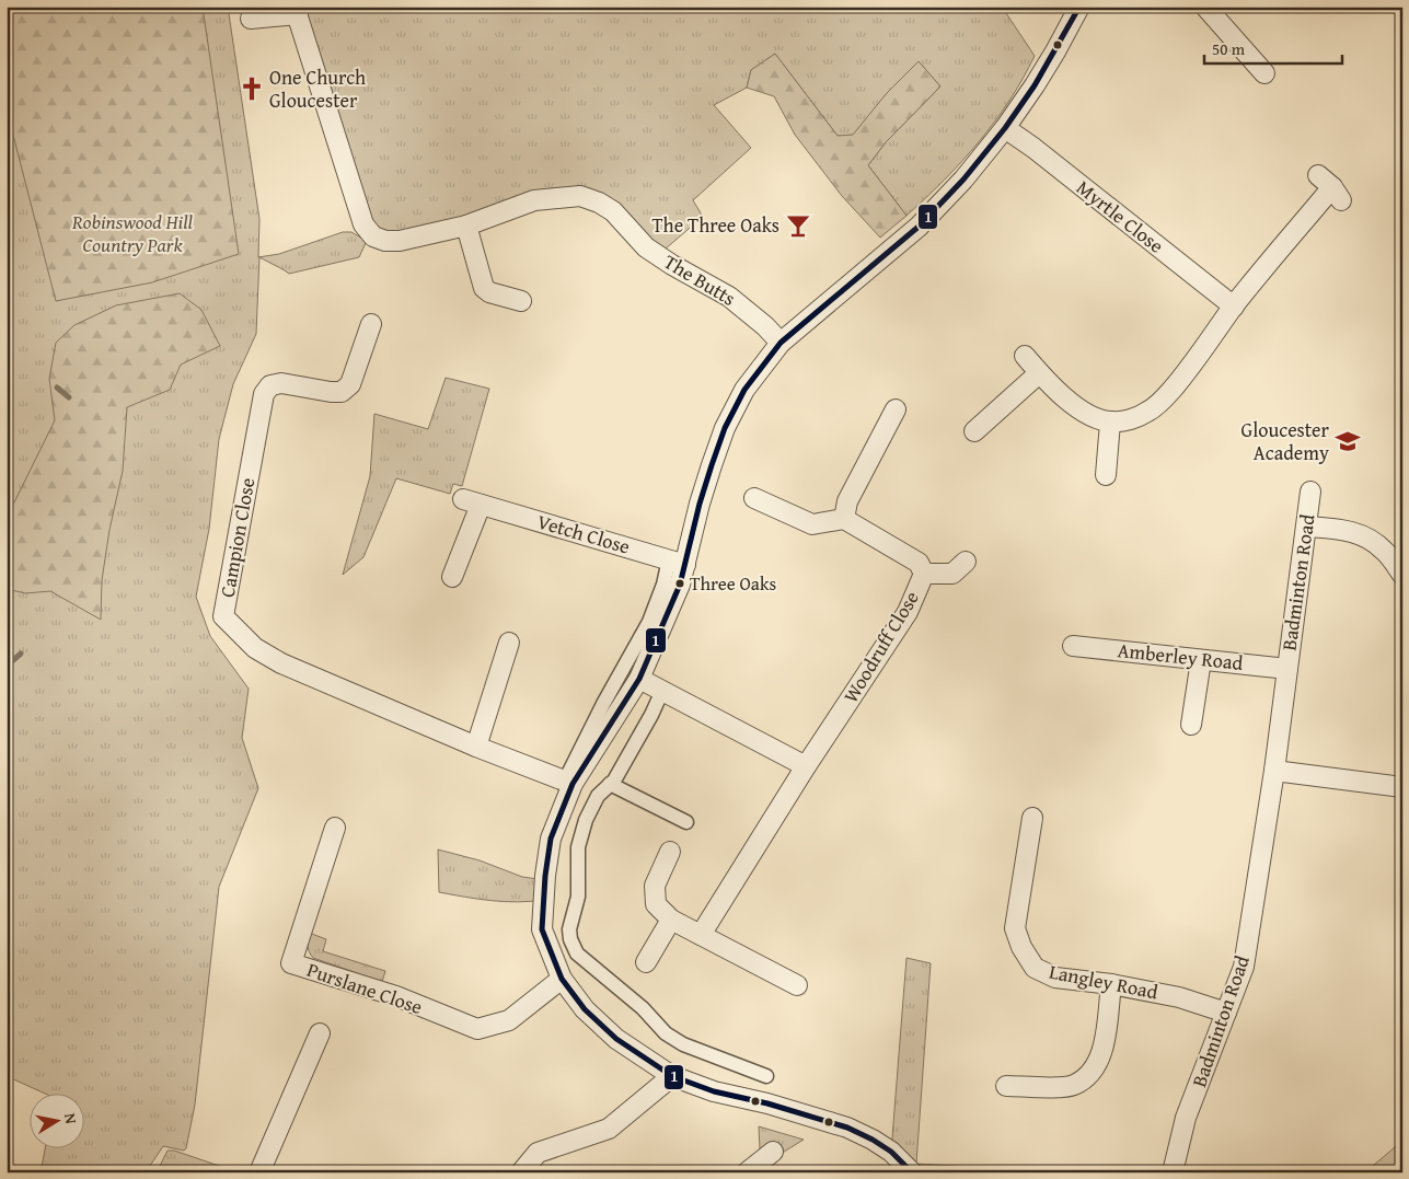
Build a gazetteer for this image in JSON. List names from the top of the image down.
{
  "streets": {
    "street": [
      "Myrtle Close",
      "The Butts",
      "Vetch Close",
      "Campion Close",
      "Badminton Road",
      "Woodruff Close",
      "Amberley Road",
      "Langley Road",
      "Purslane Close"
    ]
  },
  "crossings": [
    ["Badminton Road", "Amberley Road"],
    ["Badminton Road", "Langley Road"]
  ],
  "parks": ["Robinswood Hill Country Park"],
  "places": {
    "church": ["One Church Gloucester"],
    "bar": ["The Three Oaks"],
    "school or university": ["Gloucester Academy"],
    "other": ["Three Oaks"]
  },
  "lines": ["transit line 1"],
  "scale_bar": "50 m",
  "north": "right"
}
